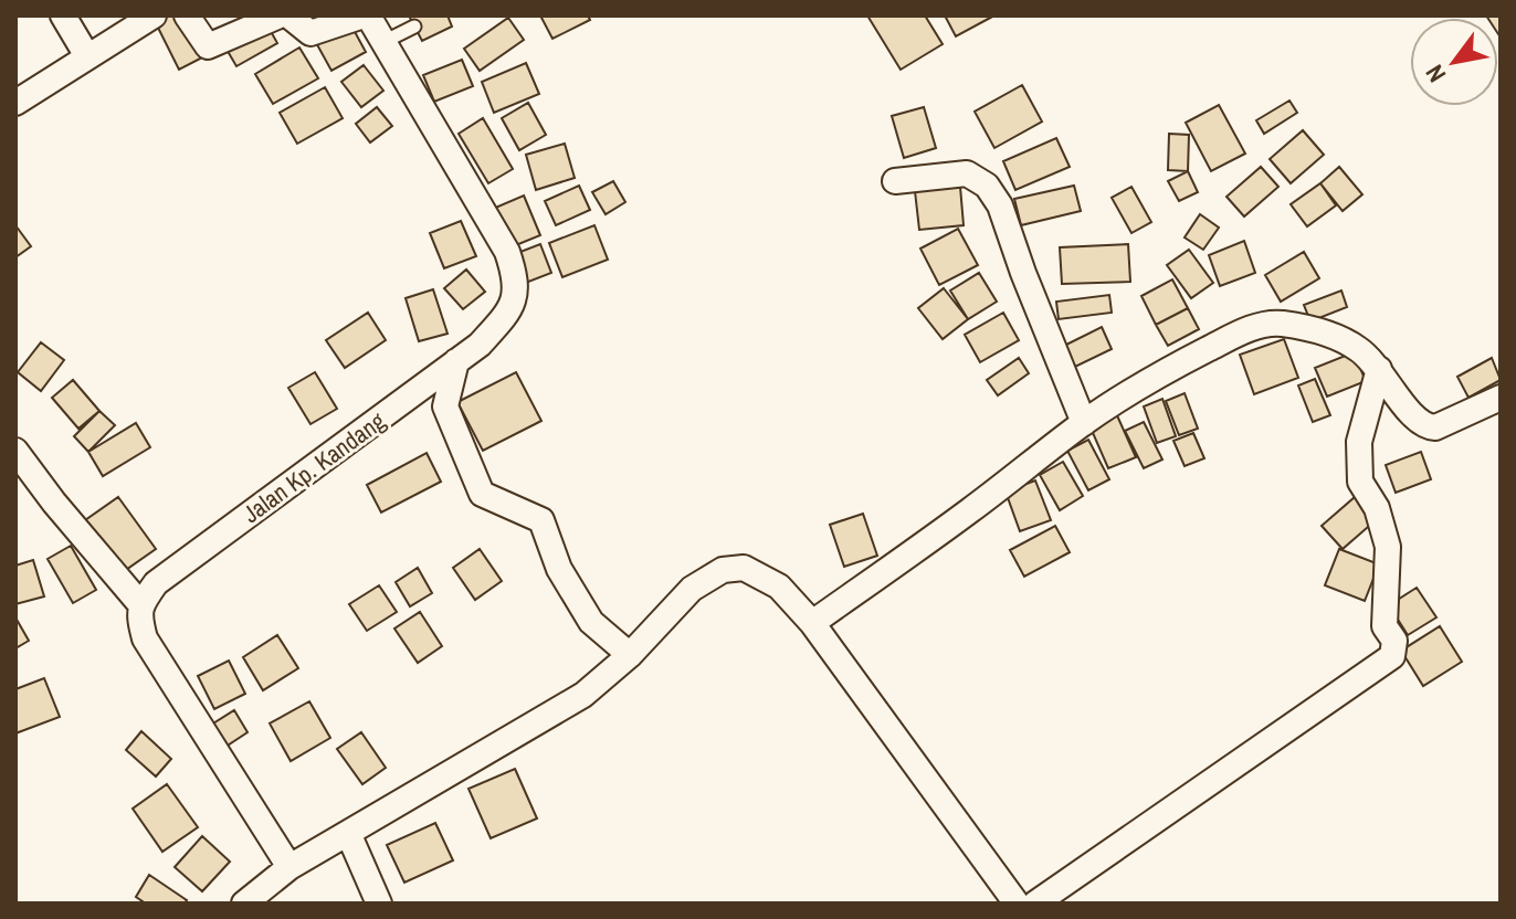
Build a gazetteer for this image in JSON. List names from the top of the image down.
{
  "streets": {
    "street": ["Jalan Kp. Kandang"]
  },
  "north": "bottom left"
}
